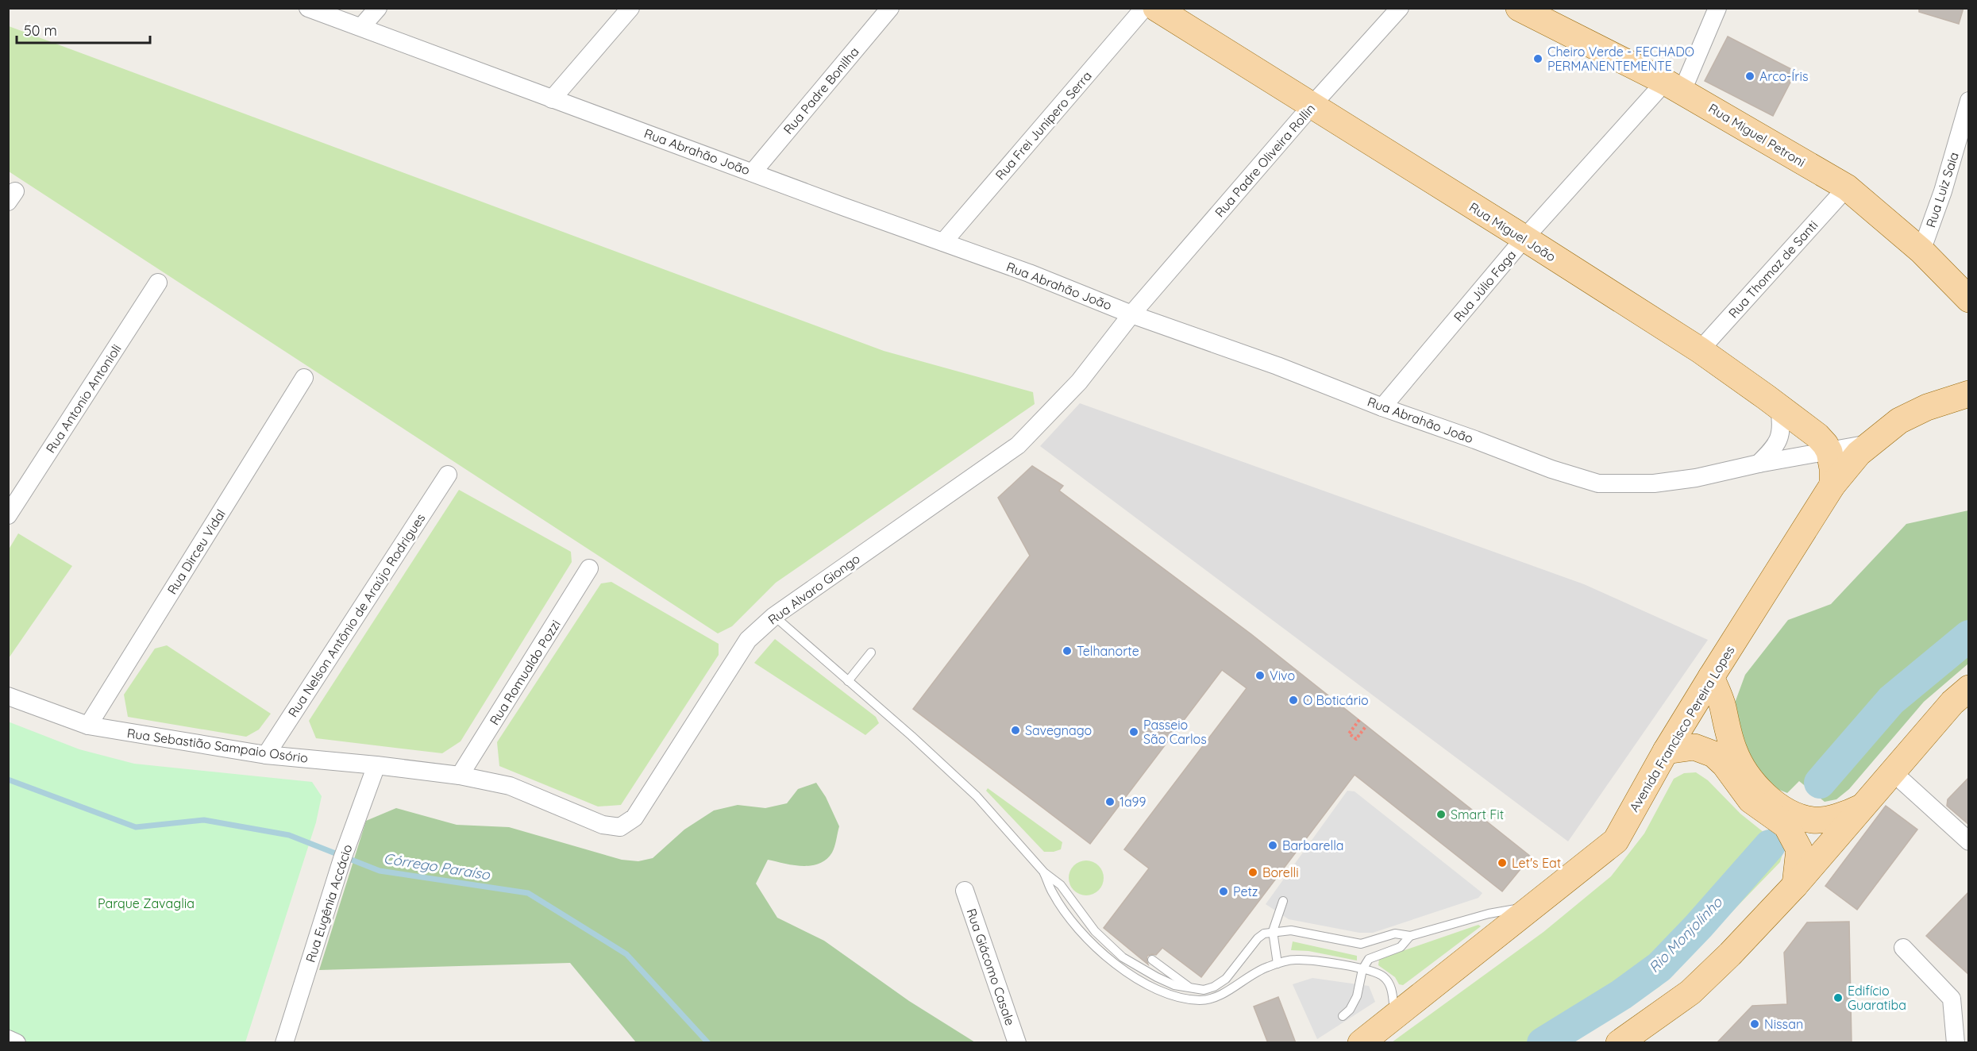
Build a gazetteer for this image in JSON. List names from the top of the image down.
{
  "streets": {
    "main road": ["Rua Miguel Petroni", "Rua Miguel João", "Avenida Francisco Pereira Lopes"],
    "street": [
      "Rua Padre Bonilha",
      "Rua Frei Junipero Serra",
      "Rua Abrahão João",
      "Rua Padre Oliveira Rollin",
      "Rua Luiz Saia",
      "Rua Thomaz de Santi",
      "Rua Júlio Faga",
      "Rua Antonio Antonioli",
      "Rua Dirceu Vidal",
      "Rua Alvaro Giongo",
      "Rua Nelson Antônio de Araújo Rodrigues",
      "Rua Romualdo Pozzi",
      "Rua Sebastião Sampaio Osório",
      "Rua Eugênia Accácio",
      "Rua Giácomo Casale"
    ]
  },
  "crossings": [
    ["Rua Padre Bonilha", "Rua Abrahão João"],
    ["Rua Frei Junipero Serra", "Rua Abrahão João"],
    ["Rua Miguel Petroni", "Rua Luiz Saia"],
    ["Rua Miguel Petroni", "Rua Thomaz de Santi"],
    ["Rua Miguel Petroni", "Rua Júlio Faga"],
    ["Rua Abrahão João", "Rua Padre Oliveira Rollin"],
    ["Rua Abrahão João", "Rua Miguel João"],
    ["Rua Abrahão João", "Rua Júlio Faga"],
    ["Rua Abrahão João", "Rua Alvaro Giongo"],
    ["Rua Abrahão João", "Avenida Francisco Pereira Lopes"],
    ["Rua Padre Oliveira Rollin", "Rua Miguel João"],
    ["Rua Padre Oliveira Rollin", "Rua Alvaro Giongo"],
    ["Rua Miguel João", "Rua Thomaz de Santi"],
    ["Rua Miguel João", "Rua Júlio Faga"],
    ["Rua Dirceu Vidal", "Rua Sebastião Sampaio Osório"],
    ["Rua Alvaro Giongo", "Rua Romualdo Pozzi"],
    ["Rua Alvaro Giongo", "Rua Sebastião Sampaio Osório"],
    ["Rua Nelson Antônio de Araújo Rodrigues", "Rua Sebastião Sampaio Osório"],
    ["Rua Romualdo Pozzi", "Rua Sebastião Sampaio Osório"],
    ["Rua Sebastião Sampaio Osório", "Rua Eugênia Accácio"]
  ],
  "water": ["Córrego Paraíso", "Rio Monjolinho"],
  "parks": ["Parque Zavaglia"],
  "places": [
    "Cheiro Verde - FECHADO PERMANENTEMENTE",
    "Arco-Íris",
    "Telhanorte",
    "Vivo",
    "O Boticário",
    "Savegnago",
    "Passeio São Carlos",
    "1a99",
    "Smart Fit",
    "Barbarella",
    "Let's Eat",
    "Borelli",
    "Petz",
    "Edifício Guaratiba",
    "Nissan"
  ],
  "scale_bar": "50 m"
}
